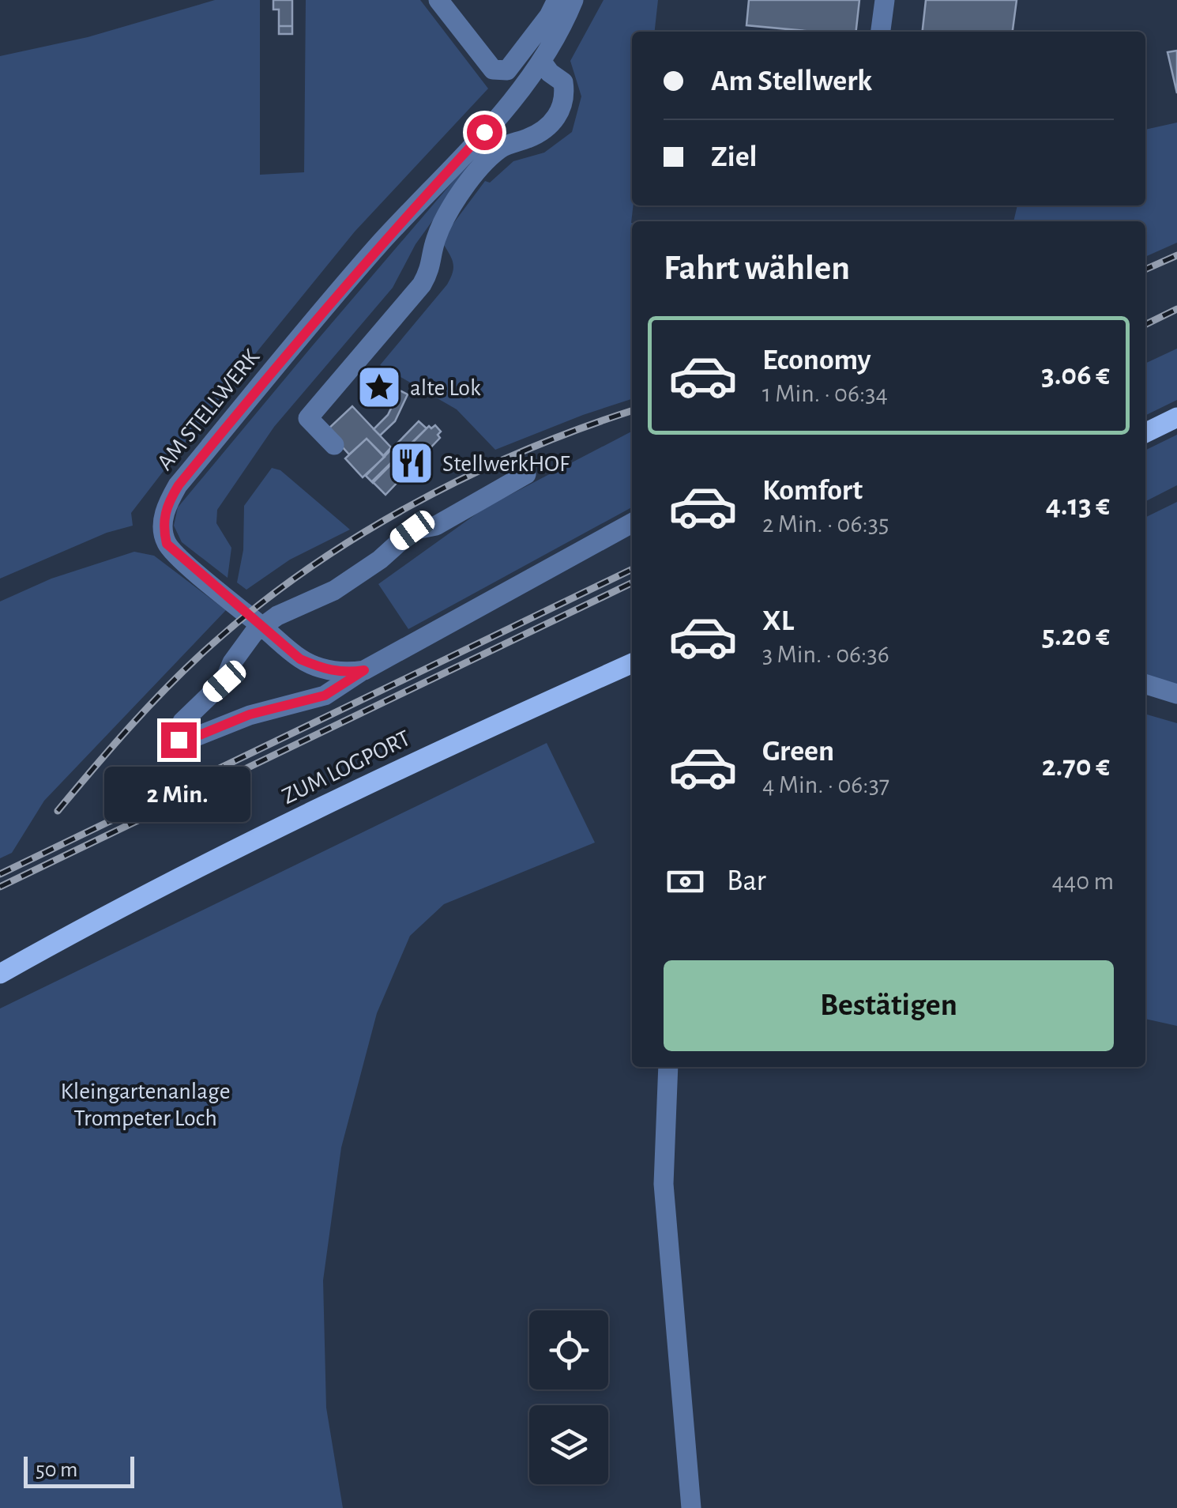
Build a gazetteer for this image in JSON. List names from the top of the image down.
{
  "streets": {
    "main road": ["ZUM LOGPORT"],
    "street": ["AM STELLWERK"]
  },
  "parks": ["Kleingartenanlage Trompeter Loch"],
  "places": {
    "place": ["alte Lok"],
    "restaurant": ["StellwerkHOF"]
  },
  "scale_bar": "50 m",
  "page": {
    "banner": ["Am Stellwerk", "Ziel"],
    "heading": "Fahrt wählen",
    "list": [
      {
        "name": "Economy",
        "note": "1 Min. · 06:34",
        "value": "3.06 €"
      },
      {
        "name": "Komfort",
        "note": "2 Min. · 06:35",
        "value": "4.13 €"
      },
      {
        "name": "XL",
        "note": "3 Min. · 06:36",
        "value": "5.20 €"
      },
      {
        "name": "Green",
        "note": "4 Min. · 06:37",
        "value": "2.70 €"
      }
    ],
    "bubble": "2 Min.",
    "pay": ["Bar", "440 m"],
    "buttons": "Bestätigen",
    "scale": "50 m"
  }
}
